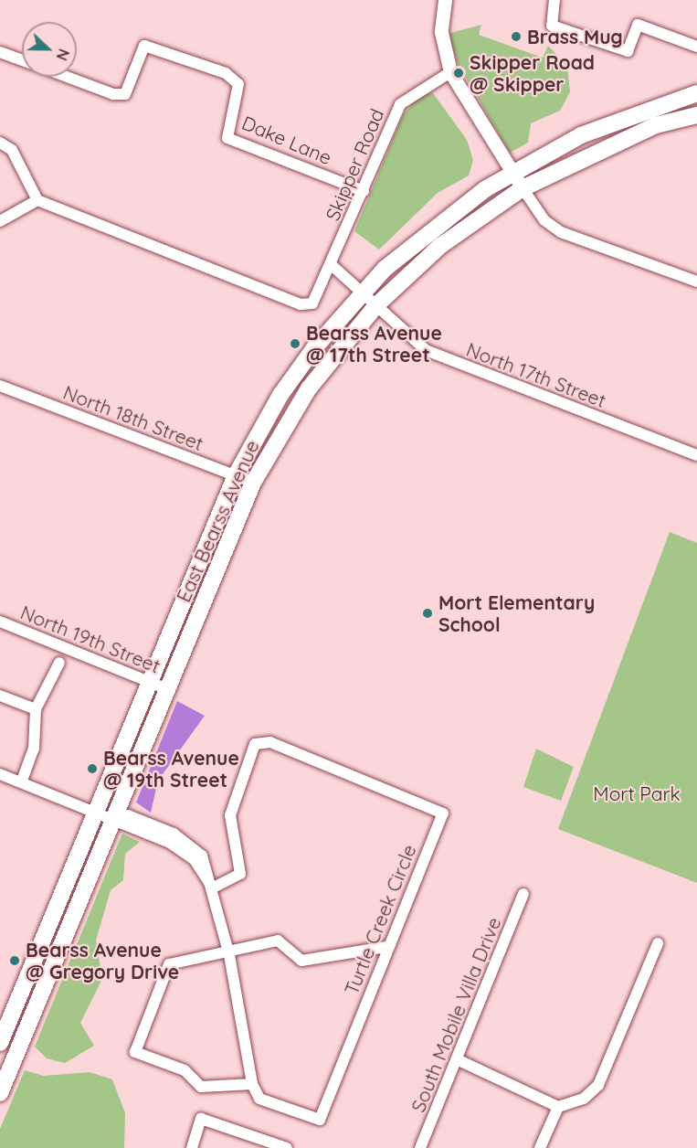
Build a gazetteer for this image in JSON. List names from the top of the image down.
{
  "streets": {
    "main road": ["East Bearss Avenue"],
    "street": [
      "Dake Lane",
      "Skipper Road",
      "North 17th Street",
      "North 18th Street",
      "North 19th Street",
      "Turtle Creek Circle",
      "South Mobile Villa Drive"
    ]
  },
  "crossings": [
    ["Dake Lane", "Skipper Road"],
    ["North 17th Street", "East Bearss Avenue"],
    ["North 18th Street", "East Bearss Avenue"],
    ["East Bearss Avenue", "North 19th Street"]
  ],
  "parks": ["Mort Park"],
  "places": [
    "Brass Mug",
    "Skipper Road @ Skipper",
    "Bearss Avenue @ 17th Street",
    "Mort Elementary School",
    "Bearss Avenue @ 19th Street",
    "Bearss Avenue @ Gregory Drive"
  ],
  "north": "right"
}
